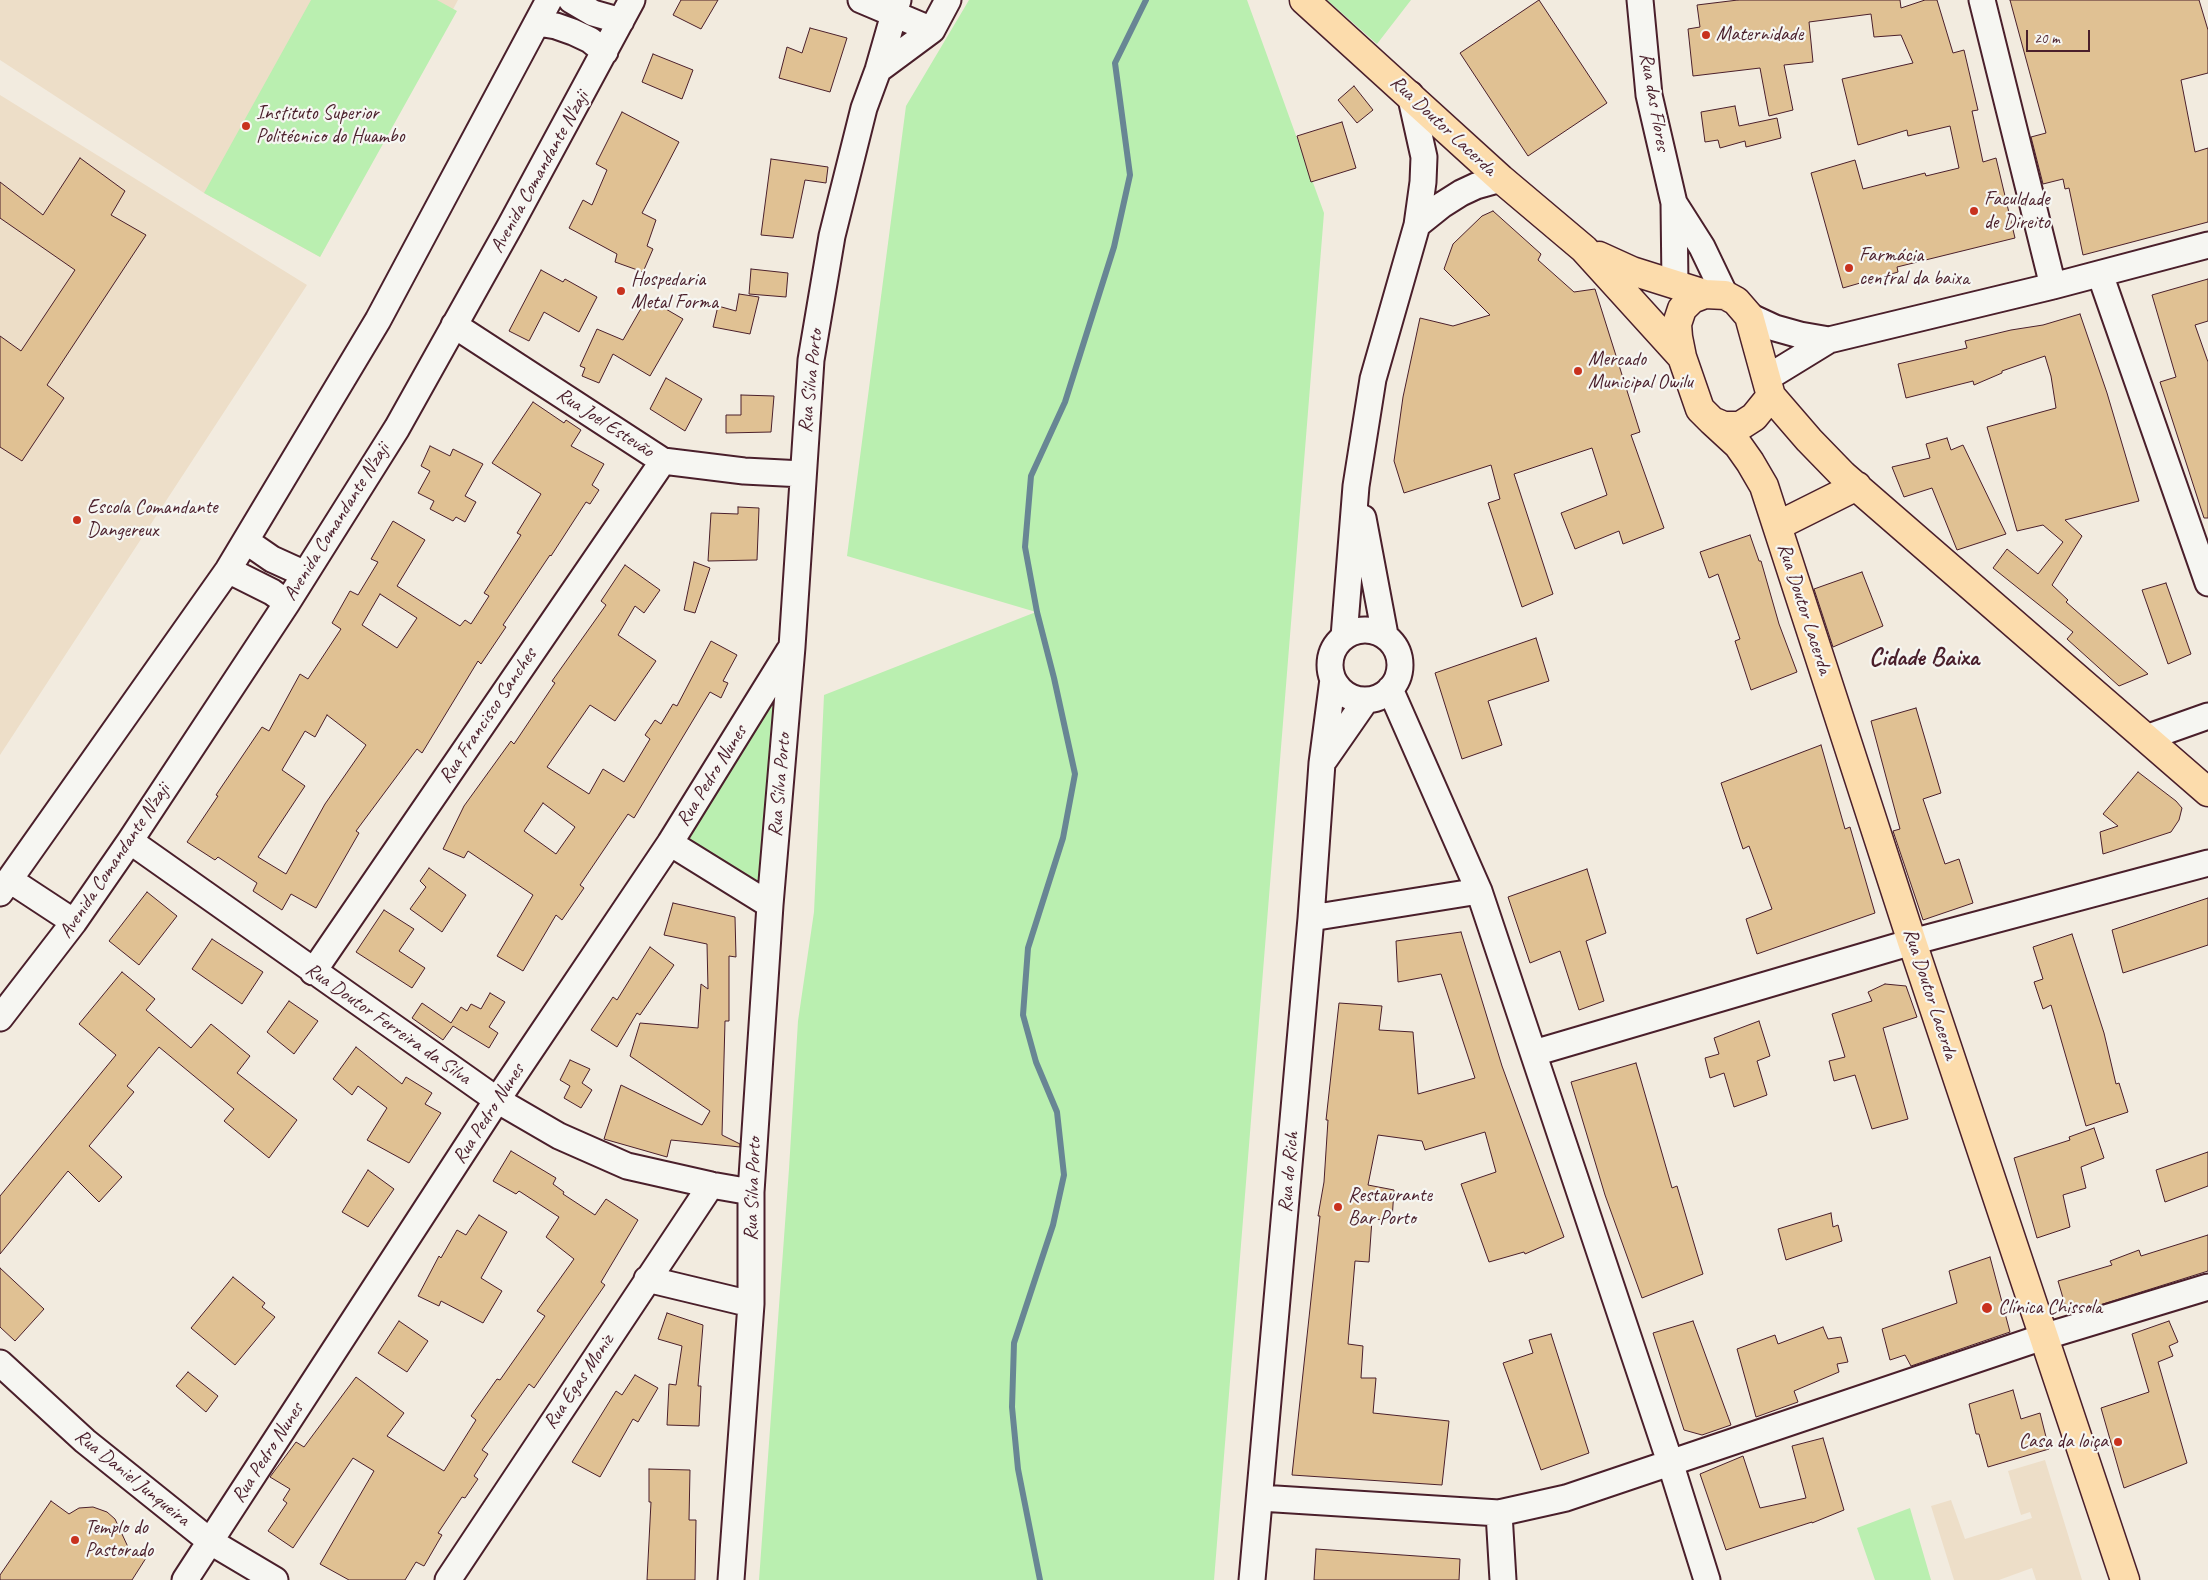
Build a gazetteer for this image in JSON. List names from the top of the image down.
{
  "streets": {
    "main road": ["Rua Doutor Lacerda"],
    "street": [
      "Rua das Flores",
      "Avenida Comandante N'zaji",
      "Rua Silva Porto",
      "Rua Joel Estevão",
      "Rua Francisco Sanches",
      "Rua Pedro Nunes",
      "Rua Doutor Ferreira da Silva",
      "Rua do Rich",
      "Rua Egas Moniz",
      "Rua Daniel Junqueira"
    ]
  },
  "crossings": [
    ["Rua das Flores", "Rua Doutor Lacerda"],
    ["Avenida Comandante N'zaji", "Rua Joel Estevão"],
    ["Avenida Comandante N'zaji", "Rua Doutor Ferreira da Silva"],
    ["Rua Silva Porto", "Rua Joel Estevão"],
    ["Rua Silva Porto", "Rua Pedro Nunes"],
    ["Rua Silva Porto", "Rua Doutor Ferreira da Silva"],
    ["Rua Joel Estevão", "Rua Francisco Sanches"],
    ["Rua Francisco Sanches", "Rua Doutor Ferreira da Silva"],
    ["Rua Pedro Nunes", "Rua Doutor Ferreira da Silva"],
    ["Rua Pedro Nunes", "Rua Daniel Junqueira"],
    ["Rua Doutor Ferreira da Silva", "Rua Egas Moniz"]
  ],
  "districts": ["Cidade Baixa"],
  "places": [
    "Maternidade",
    "Instituto Superior Politécnico do Huambo",
    "Faculdade de Direito",
    "Farmácia central da baixa",
    "Hospedaria Metal Forma",
    "Mercado Municipal Owilu",
    "Escola Comandante Dangereux",
    "Restaurante Bar Porto",
    "Clínica Chissola",
    "Casa da loiça",
    "Templo do Pastorado"
  ],
  "scale_bar": "20 m"
}
